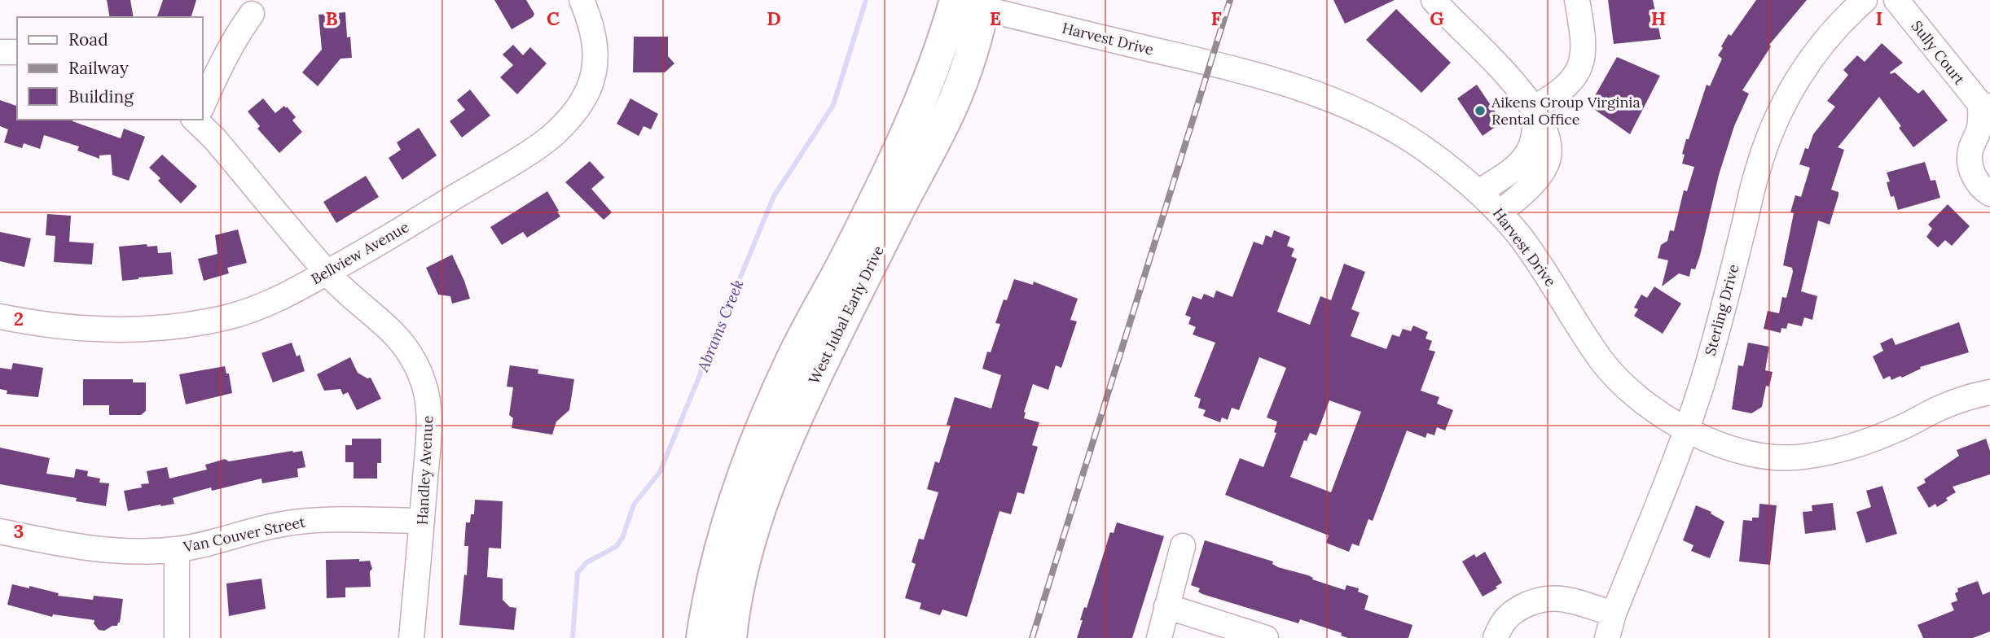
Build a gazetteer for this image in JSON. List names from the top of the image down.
{
  "streets": {
    "main road": ["West Jubal Early Drive"],
    "street": [
      "Harvest Drive",
      "Sully Court",
      "Bellview Avenue",
      "Sterling Drive",
      "Handley Avenue",
      "Van Couver Street"
    ]
  },
  "crossings": [
    ["Harvest Drive", "Sterling Drive"],
    ["Harvest Drive", "West Jubal Early Drive"],
    ["Bellview Avenue", "Handley Avenue"],
    ["Handley Avenue", "Van Couver Street"]
  ],
  "water": ["Abrams Creek"],
  "places": ["Aikens Group Virginia Rental Office"],
  "legend": ["Road", "Railway", "Building"],
  "grid": {
    "columns": [
      "B",
      "C",
      "D",
      "E",
      "F",
      "G",
      "H",
      "I"
    ],
    "rows": ["2", "3"]
  }
}
